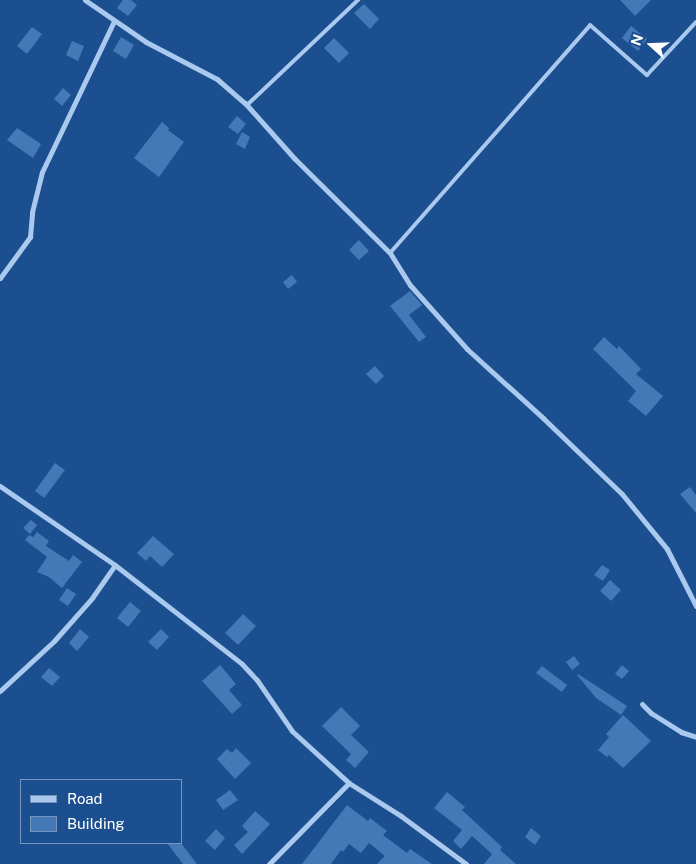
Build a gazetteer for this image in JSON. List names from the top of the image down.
{
  "legend": ["Road", "Building"],
  "north": "left"
}
